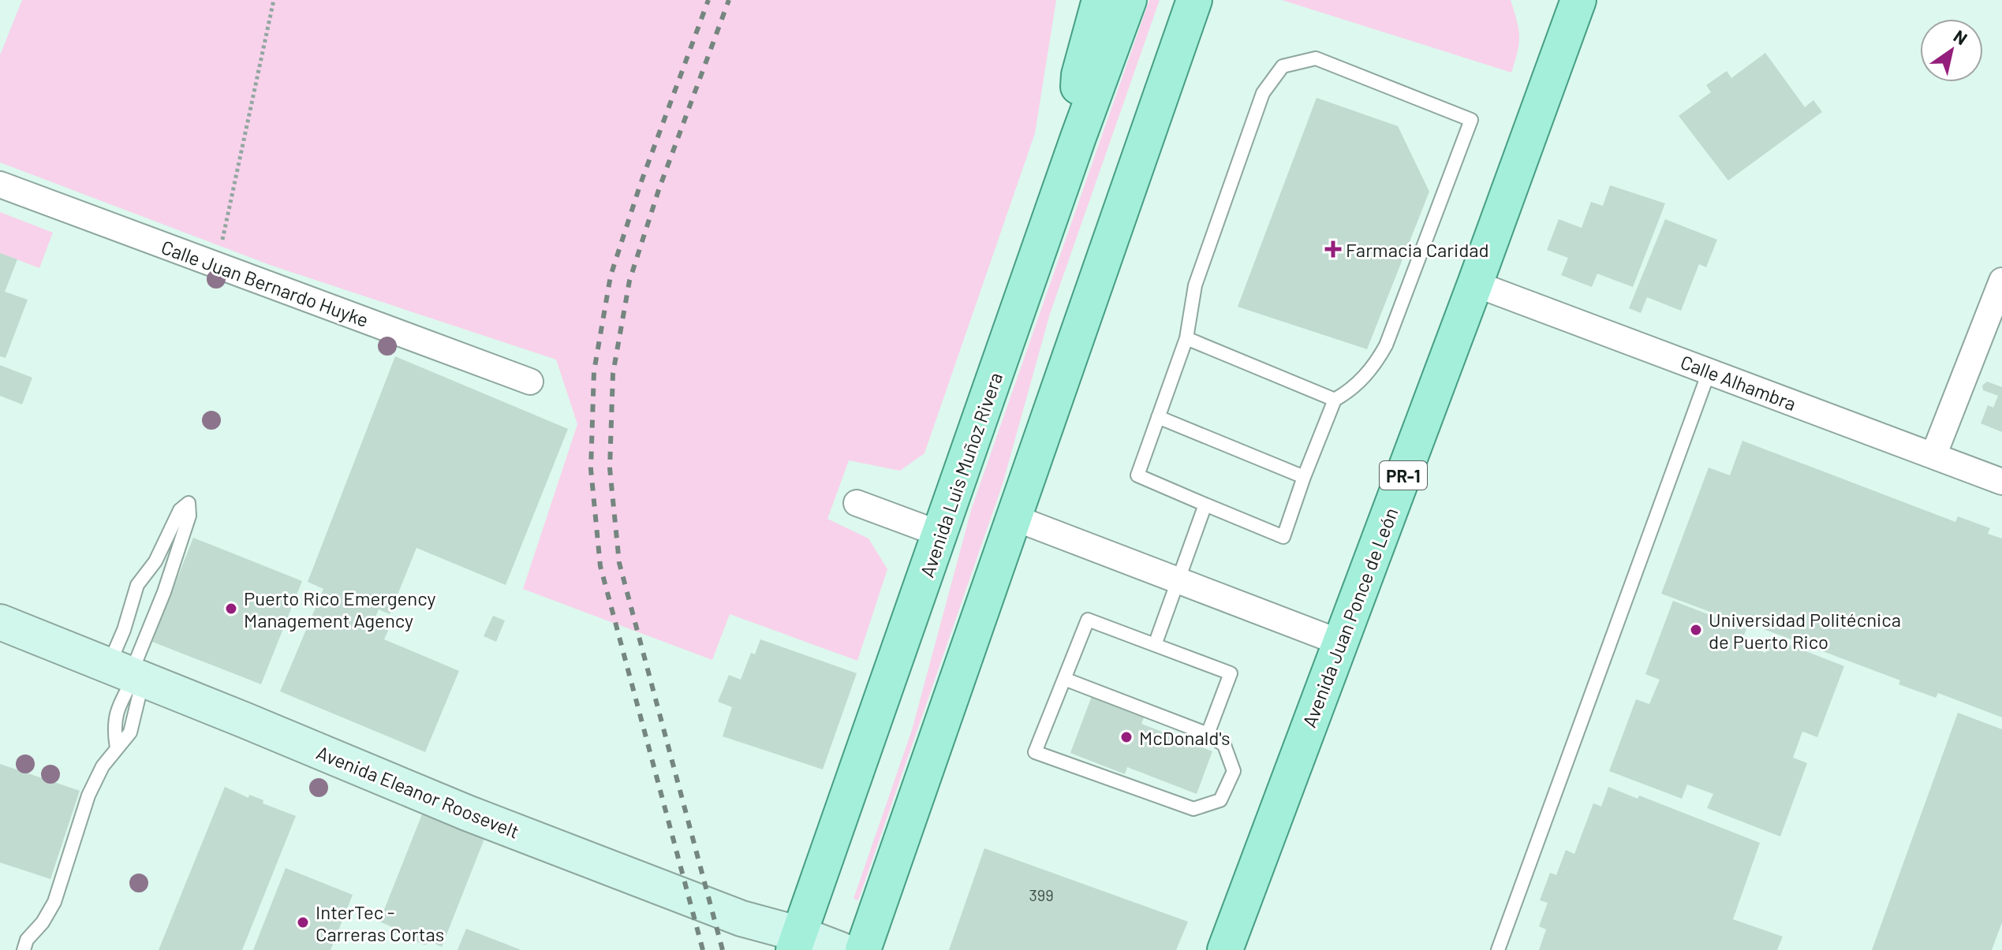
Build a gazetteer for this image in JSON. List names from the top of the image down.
{
  "streets": {
    "main road": ["Avenida Luis Muñoz Rivera", "PR-1", "Avenida Juan Ponce de León"],
    "street": ["Calle Juan Bernardo Huyke", "Calle Alhambra", "Avenida Eleanor Roosevelt"]
  },
  "crossings": [
    ["Calle Alhambra", "Avenida Juan Ponce de León"],
    ["Avenida Luis Muñoz Rivera", "Avenida Eleanor Roosevelt"]
  ],
  "places": {
    "health": ["Farmacia Caridad"],
    "other": [
      "Puerto Rico Emergency Management Agency",
      "Universidad Politécnica de Puerto Rico",
      "McDonald's",
      "InterTec - Carreras Cortas"
    ]
  },
  "house_numbers": ["399"],
  "north": "top right"
}
